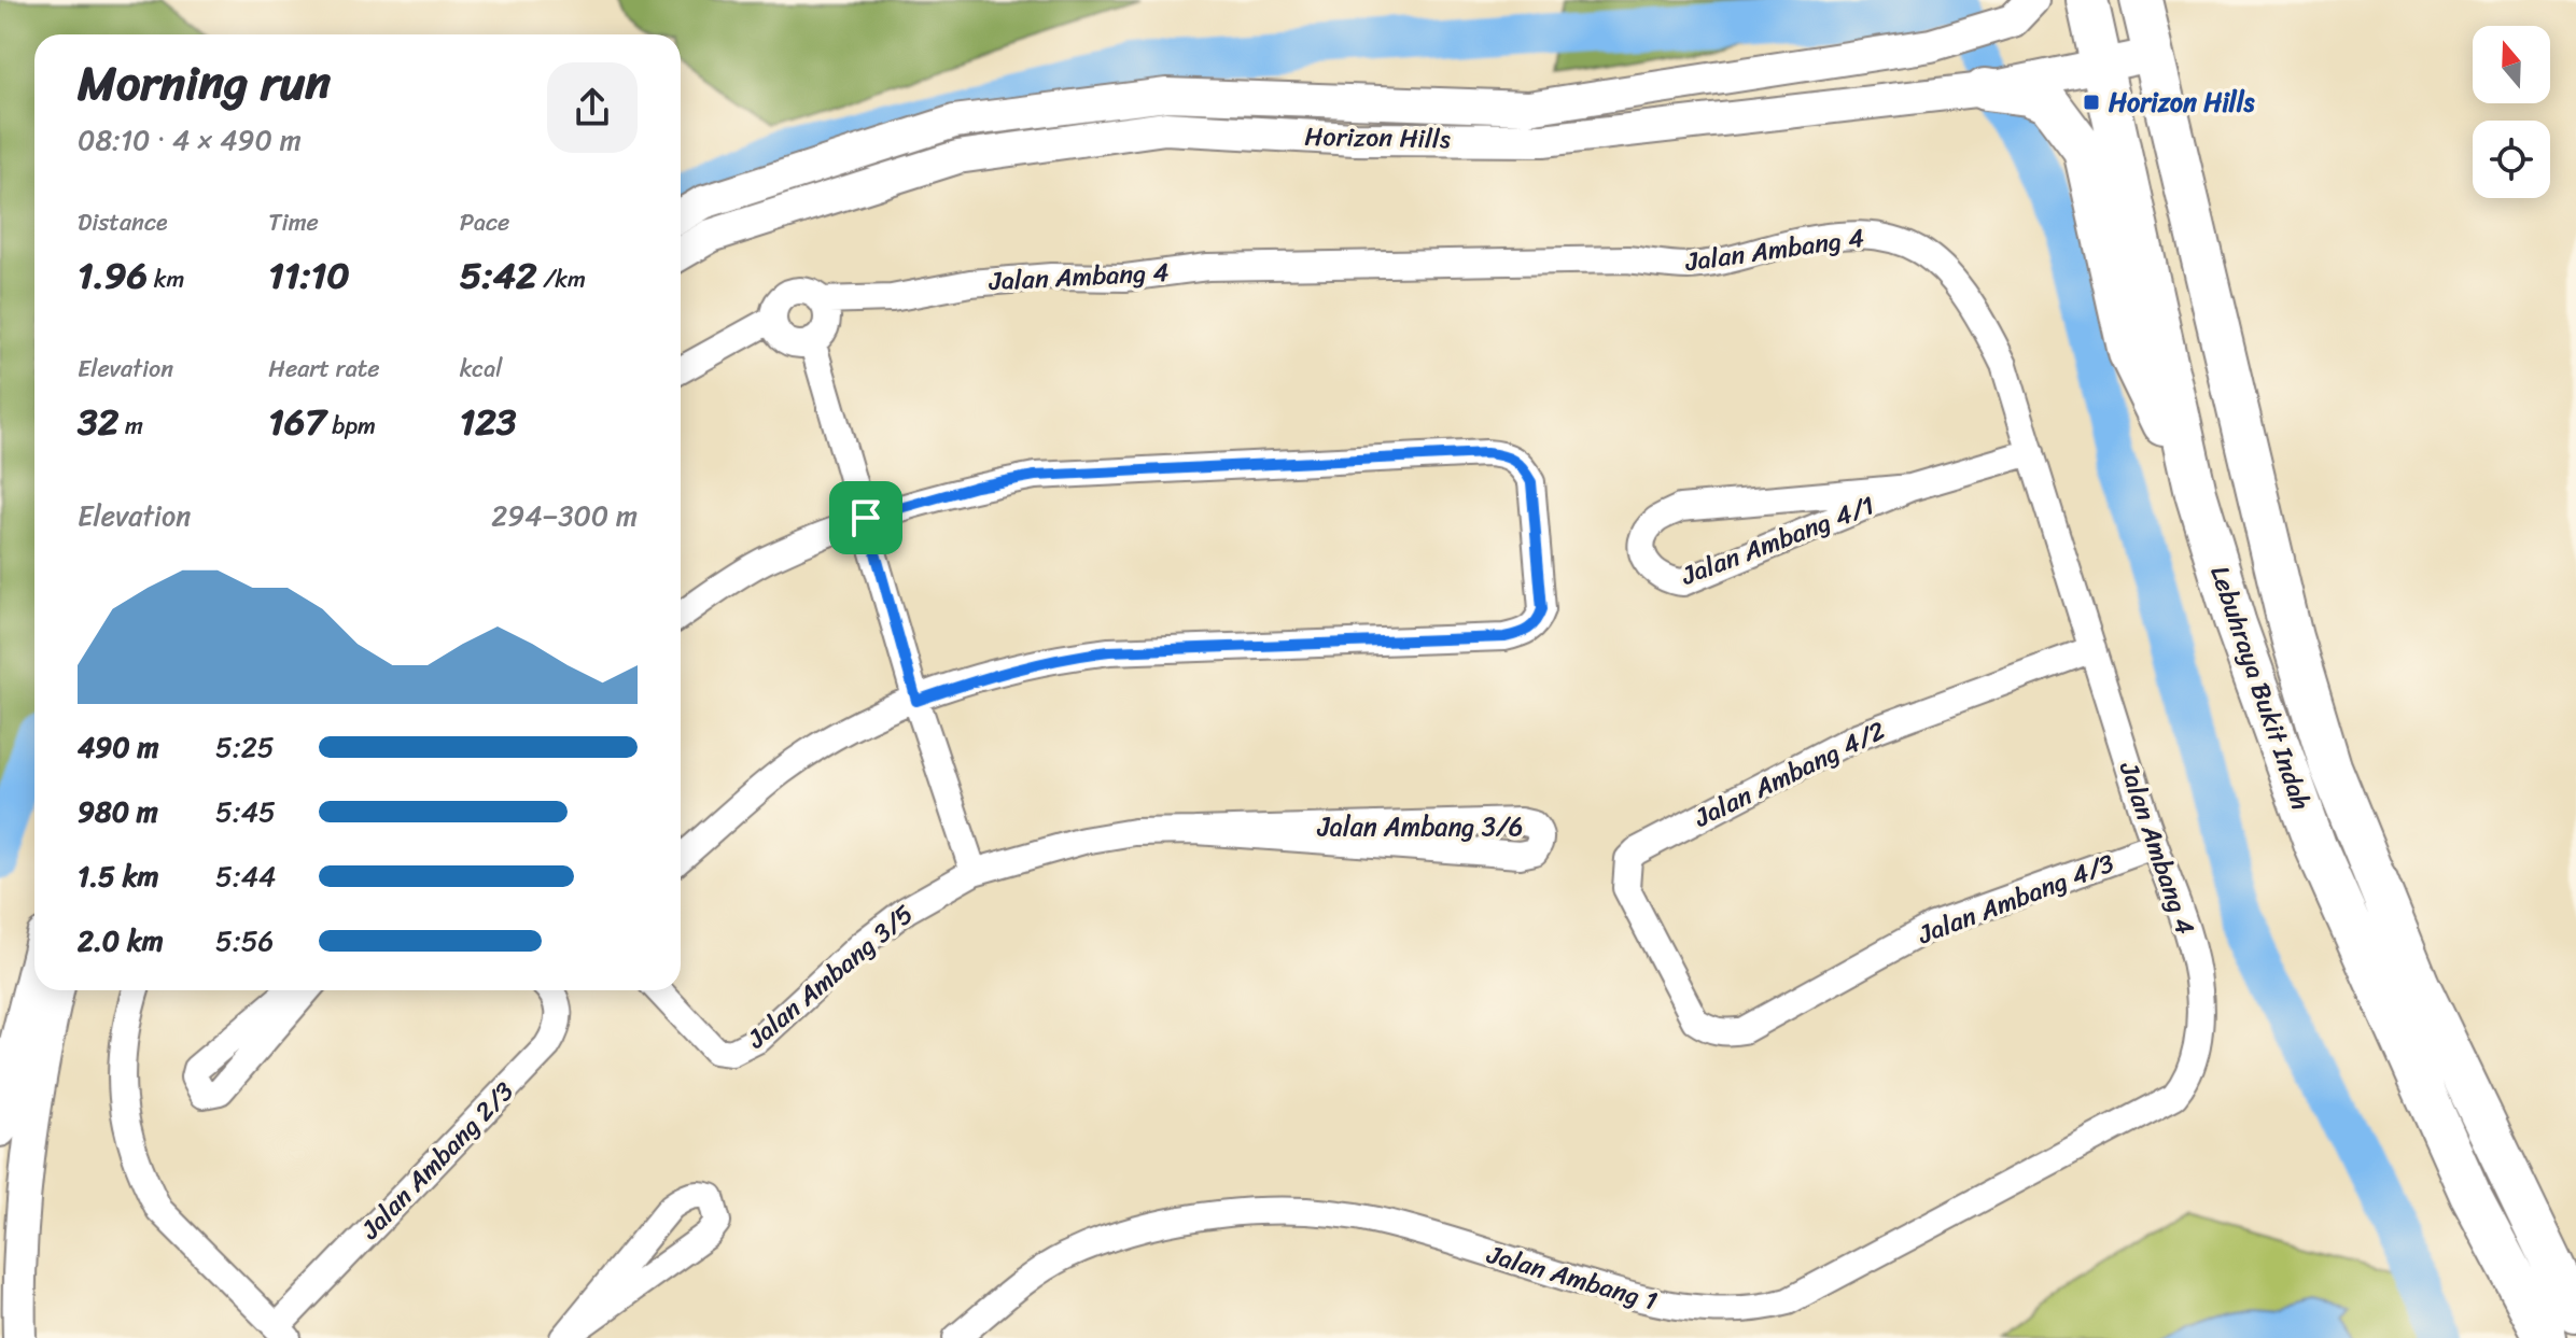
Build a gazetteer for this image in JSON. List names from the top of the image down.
{
  "streets": {
    "highway": ["Lebuhraya Bukit Indah"],
    "street": [
      "Horizon Hills",
      "Jalan Ambang 4",
      "Jalan Ambang 4/1",
      "Jalan Ambang 4/2",
      "Jalan Ambang 3/6",
      "Jalan Ambang 4/3",
      "Jalan Ambang 3/5",
      "Jalan Ambang 2/3",
      "Jalan Ambang 1"
    ]
  },
  "crossings": [
    ["Horizon Hills", "Lebuhraya Bukit Indah"],
    ["Jalan Ambang 4", "Jalan Ambang 4/1"],
    ["Jalan Ambang 4", "Jalan Ambang 4/2"],
    ["Jalan Ambang 4", "Jalan Ambang 4/3"],
    ["Jalan Ambang 4", "Jalan Ambang 1"],
    ["Jalan Ambang 4/2", "Jalan Ambang 4/3"],
    ["Jalan Ambang 3/6", "Jalan Ambang 3/5"]
  ],
  "places": {
    "transit": ["Horizon Hills"]
  },
  "north": "top",
  "page": {
    "heading": ["Morning run", "08:10 · 4 × 490 m"],
    "stats": [
      ["Distance", "1.96 km"],
      ["Time", "11:10"],
      ["Pace", "5:42 /km"],
      ["Elevation", "32 m"],
      ["Heart rate", "167 bpm"],
      ["kcal", "123"]
    ],
    "chart": ["Elevation", "294–300 m"],
    "list": [
      {
        "name": "490 m",
        "note": "5:25"
      },
      {
        "name": "980 m",
        "note": "5:45"
      },
      {
        "name": "1.5 km",
        "note": "5:44"
      },
      {
        "name": "2.0 km",
        "note": "5:56"
      }
    ]
  }
}
